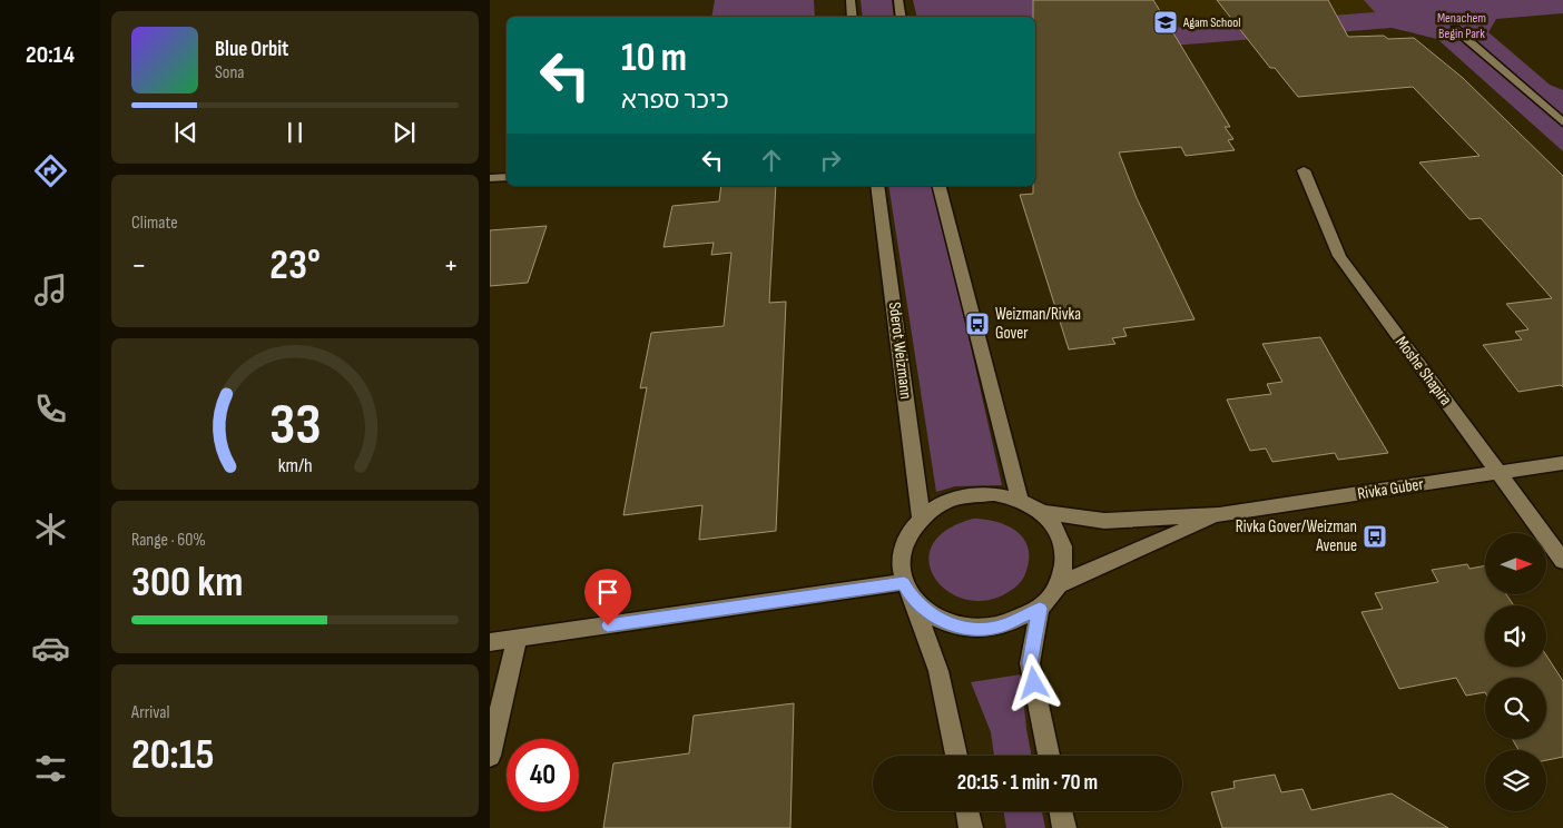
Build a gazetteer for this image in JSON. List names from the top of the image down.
{
  "streets": {
    "street": ["Sderot Weizmann", "Moshe Shapira", "Rivka Guber"]
  },
  "crossings": [
    ["Sderot Weizmann", "Rivka Guber"],
    ["Moshe Shapira", "Rivka Guber"]
  ],
  "parks": ["Menachem Begin Park"],
  "places": {
    "school or university": ["Agam School"],
    "bus stop": ["Weizman/Rivka Gover", "Rivka Gover/Weizman Avenue"]
  },
  "north": "right",
  "page": {
    "tabs": "20:14",
    "turn": ["10 m", "כיכר ספרא"],
    "song": ["Blue Orbit", "Sona"],
    "tile": [
      "Climate",
      ["Range · 60%", "300 km"],
      ["Arrival", "20:15"]
    ],
    "heat": ["−", "23°", "+"],
    "limit": "40",
    "trip": "20:15 · 1 min · 70 m",
    "gauge": ["33", "km/h"]
  }
}
